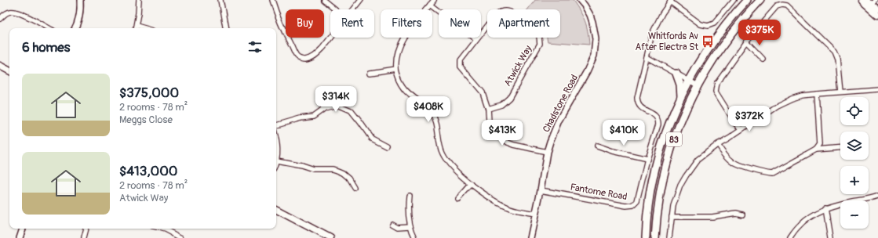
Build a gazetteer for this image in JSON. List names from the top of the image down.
{
  "streets": {
    "main road": ["83"],
    "street": ["Atwick Way", "Chadstone Road", "Fantome Road"]
  },
  "crossings": [
    ["Atwick Way", "Chadstone Road"],
    ["Chadstone Road", "Fantome Road"]
  ],
  "places": {
    "bus stop": ["Whitfords Av After Electra St"]
  },
  "page": {
    "chip": [
      "Buy",
      "Rent",
      "Filters",
      "New",
      "Apartment"
    ],
    "price": [
      "$375K",
      "$314K",
      "$408K",
      "$372K",
      "$413K",
      "$410K"
    ],
    "heading": "6 homes",
    "list": [
      {
        "name": "$375,000",
        "note": "2 rooms · 78 m² · Meggs Close"
      },
      {
        "name": "$413,000",
        "note": "2 rooms · 78 m² · Atwick Way"
      }
    ],
    "map_buttons": ["+", "−"]
  }
}
